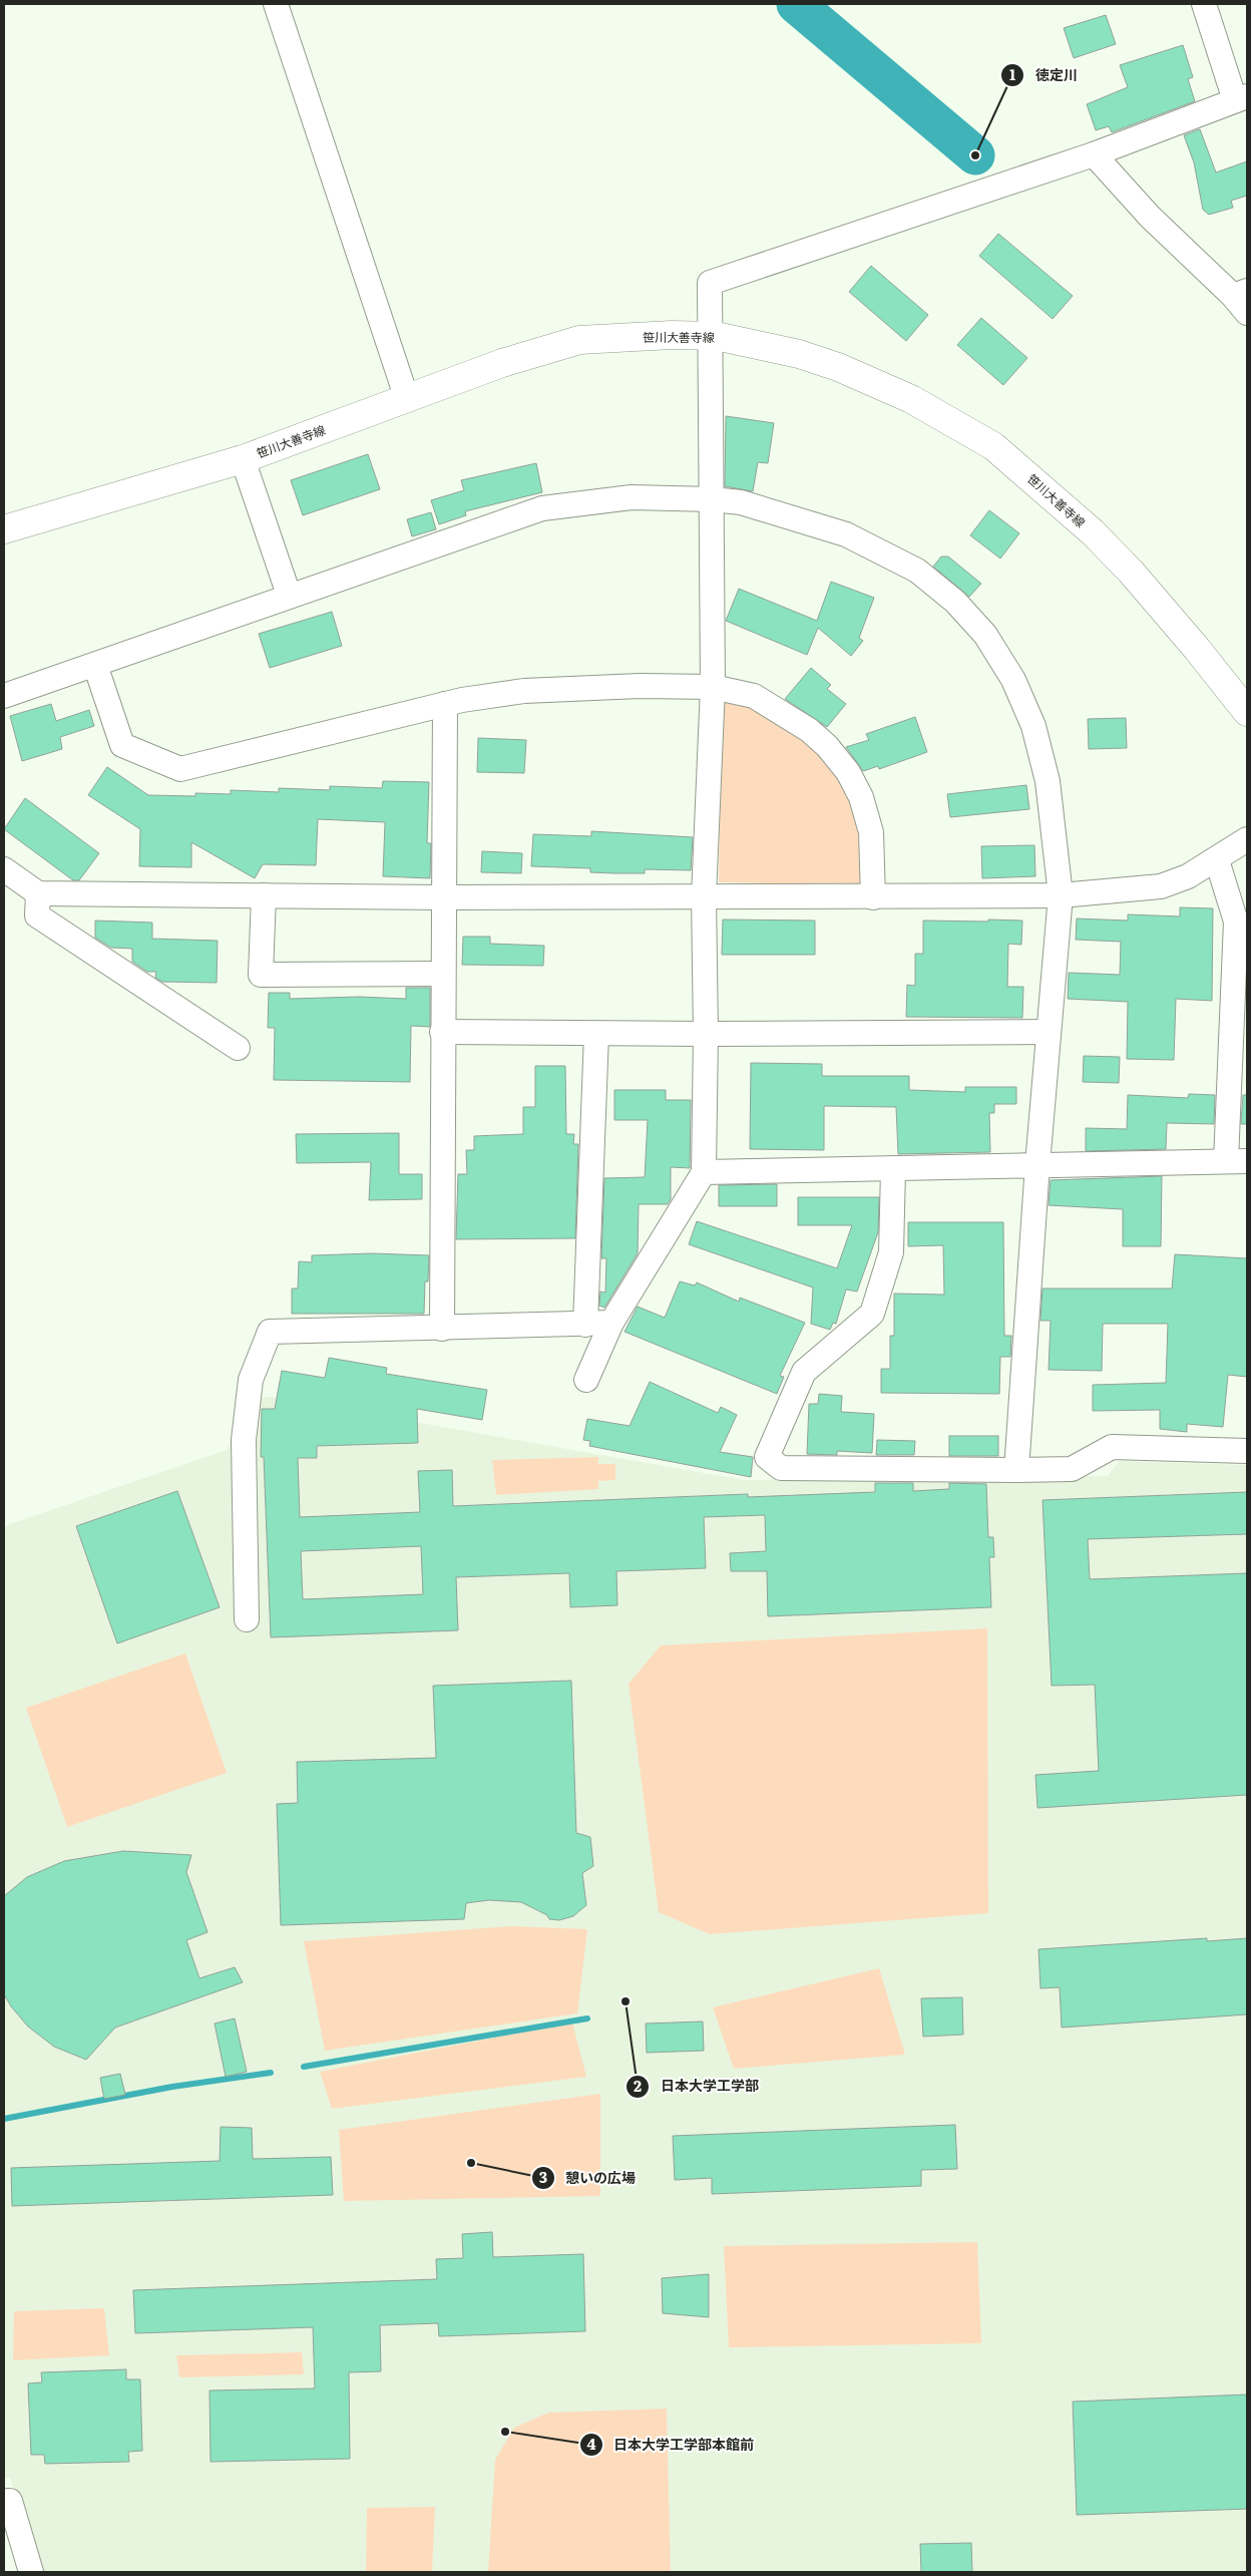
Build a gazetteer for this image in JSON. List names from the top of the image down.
{
  "streets": {
    "street": ["笹川大善寺線"]
  },
  "places": [
    "徳定川",
    "日本大学工学部",
    "憩いの広場",
    "日本大学工学部本館前"
  ]
}
